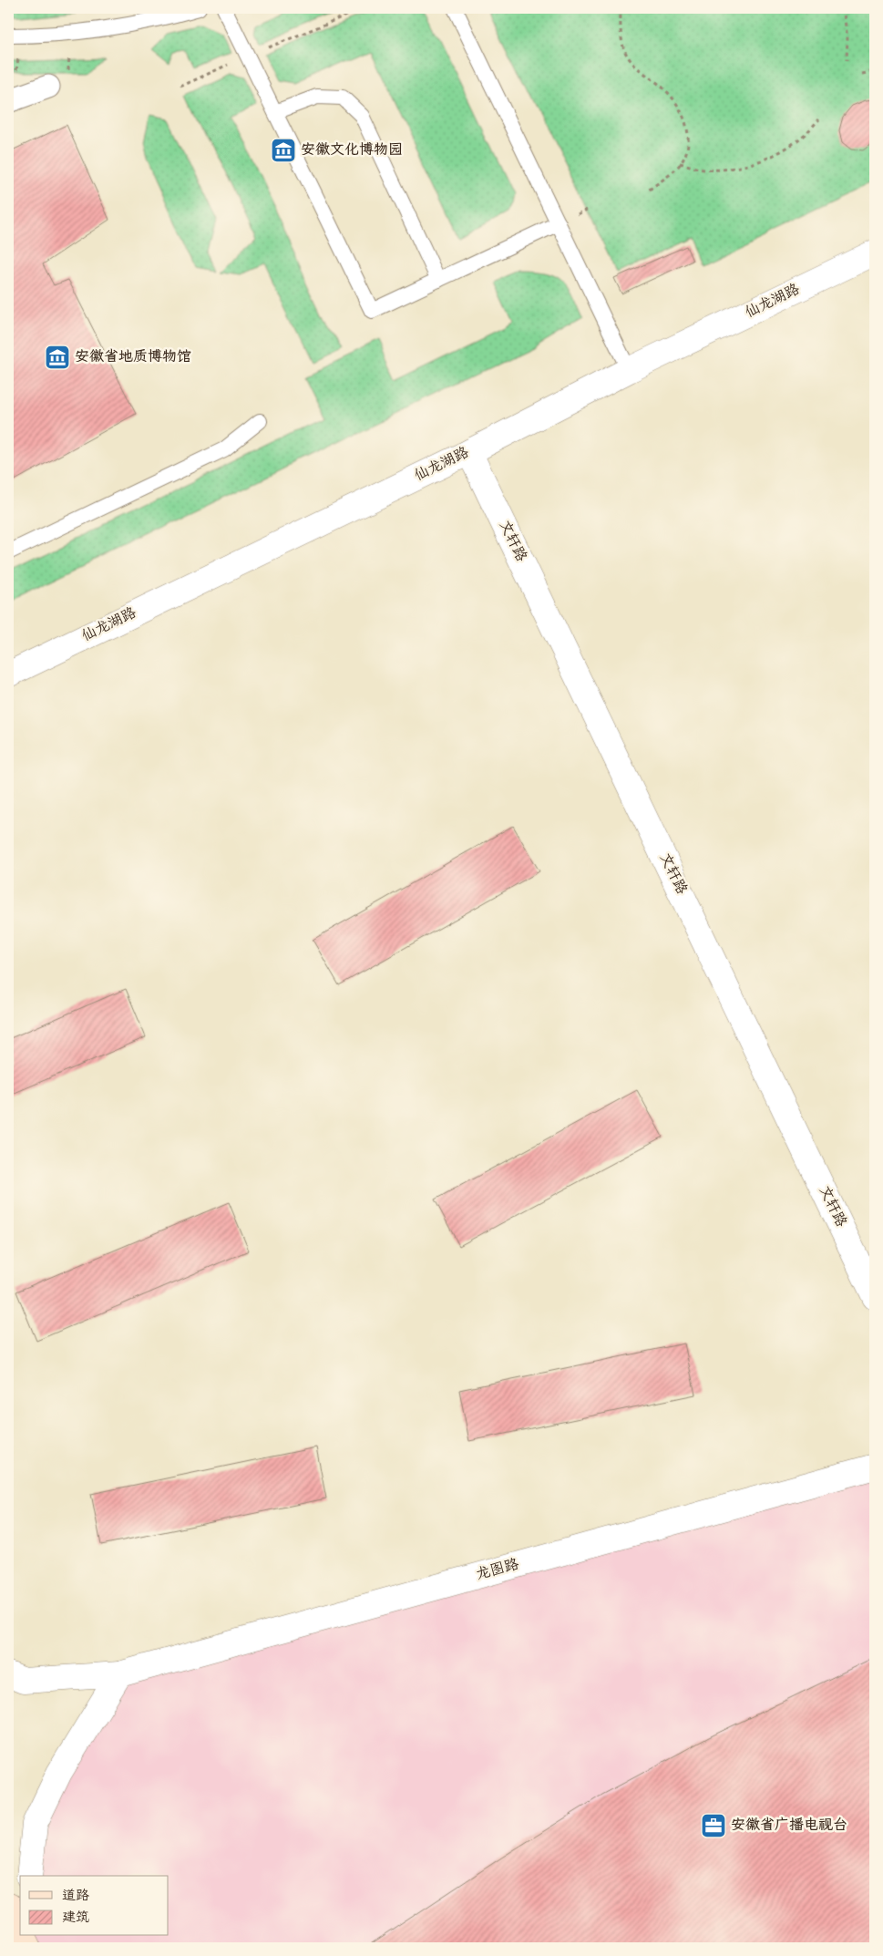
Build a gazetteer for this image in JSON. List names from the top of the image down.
{
  "streets": {
    "street": ["仙龙湖路", "文轩路", "龙图路"]
  },
  "crossings": [
    ["仙龙湖路", "文轩路"]
  ],
  "places": {
    "museum": ["安徽文化博物园", "安徽省地质博物馆"],
    "office": ["安徽省广播电视台"]
  },
  "legend": ["道路", "建筑"]
}
